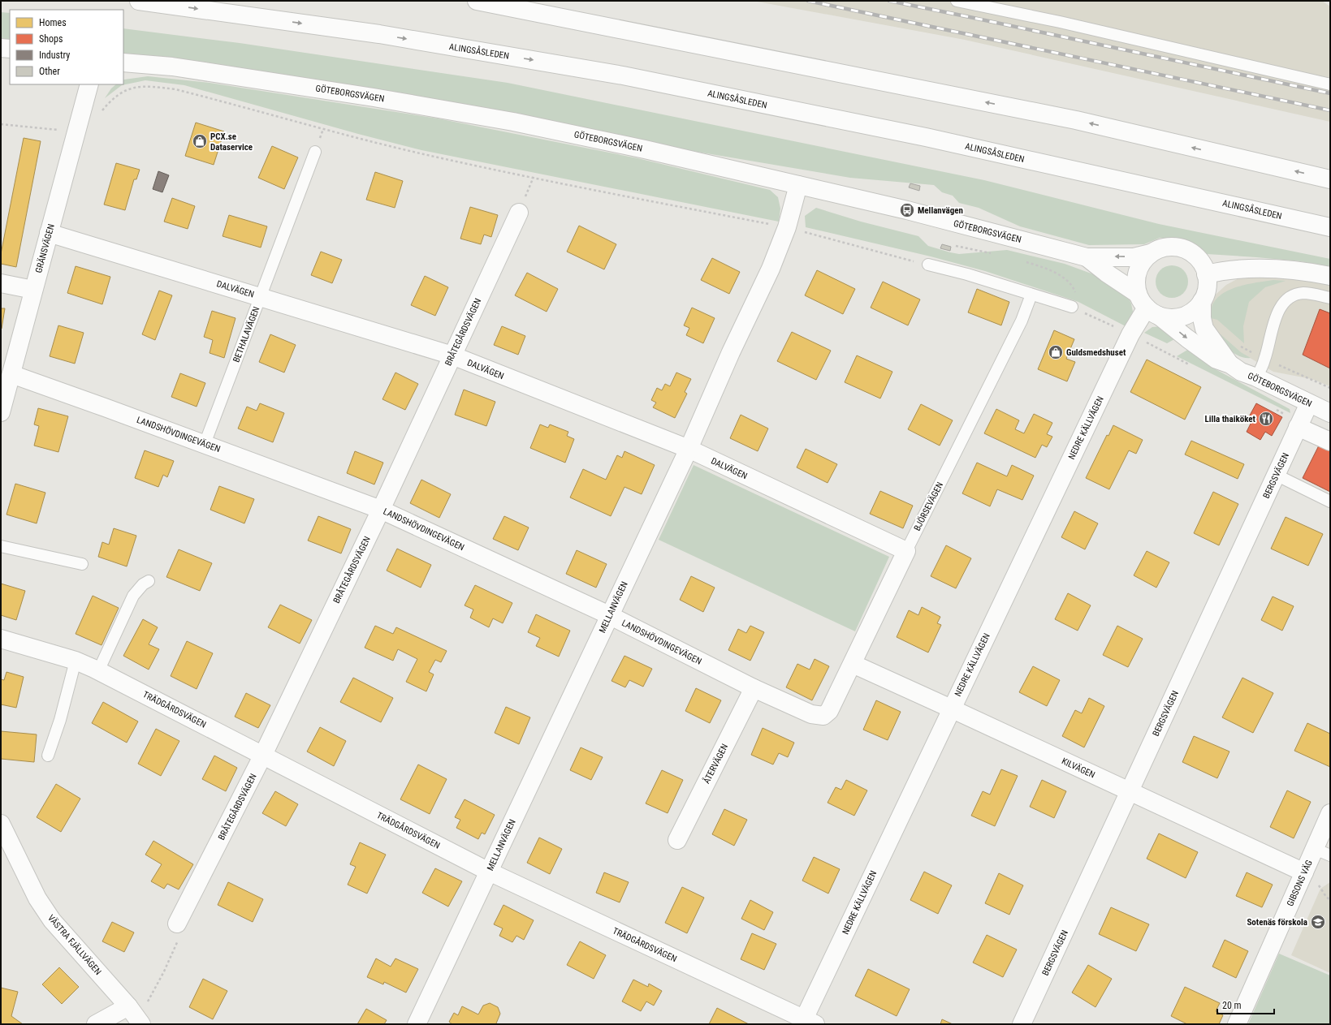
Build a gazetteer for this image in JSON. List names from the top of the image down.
{
  "streets": {
    "main road": [
      "ALINGSÅSLEDEN",
      "GÖTEBORGSVÄGEN",
      "GRÄNSVÄGEN",
      "DALVÄGEN",
      "BRÅTEGÅRDSVÄGEN",
      "NEDRE KÄLLVÄGEN",
      "LANDSHÖVDINGEVÄGEN",
      "BERGSVÄGEN",
      "BJÖRSEVÄGEN",
      "MELLANVÄGEN",
      "TRÄDGÅRDSVÄGEN",
      "ÅTERVÄGEN",
      "KILVÄGEN",
      "GIBSONS VÄG",
      "VÄSTRA FJÄLLVÄGEN"
    ],
    "lane": ["BETHALAVÄGEN"]
  },
  "crossings": [
    ["GÖTEBORGSVÄGEN", "NEDRE KÄLLVÄGEN"],
    ["GÖTEBORGSVÄGEN", "BERGSVÄGEN"],
    ["GÖTEBORGSVÄGEN", "MELLANVÄGEN"],
    ["GRÄNSVÄGEN", "DALVÄGEN"],
    ["GRÄNSVÄGEN", "LANDSHÖVDINGEVÄGEN"],
    ["DALVÄGEN", "BRÅTEGÅRDSVÄGEN"],
    ["DALVÄGEN", "BETHALAVÄGEN"],
    ["DALVÄGEN", "BJÖRSEVÄGEN"],
    ["DALVÄGEN", "MELLANVÄGEN"],
    ["BRÅTEGÅRDSVÄGEN", "LANDSHÖVDINGEVÄGEN"],
    ["BRÅTEGÅRDSVÄGEN", "TRÄDGÅRDSVÄGEN"],
    ["BETHALAVÄGEN", "LANDSHÖVDINGEVÄGEN"],
    ["NEDRE KÄLLVÄGEN", "TRÄDGÅRDSVÄGEN"],
    ["NEDRE KÄLLVÄGEN", "KILVÄGEN"],
    ["LANDSHÖVDINGEVÄGEN", "BJÖRSEVÄGEN"],
    ["LANDSHÖVDINGEVÄGEN", "MELLANVÄGEN"],
    ["LANDSHÖVDINGEVÄGEN", "ÅTERVÄGEN"],
    ["BERGSVÄGEN", "KILVÄGEN"],
    ["BJÖRSEVÄGEN", "KILVÄGEN"],
    ["MELLANVÄGEN", "TRÄDGÅRDSVÄGEN"],
    ["KILVÄGEN", "GIBSONS VÄG"]
  ],
  "places": {
    "shop": ["PCX.se Dataservice", "Guldsmedshuset"],
    "bus stop": ["Mellanvägen"],
    "restaurant": ["Lilla thaiköket"],
    "school or university": ["Sotenäs förskola"]
  },
  "legend": [
    "Homes",
    "Shops",
    "Industry",
    "Other"
  ],
  "scale_bar": "20 m"
}
